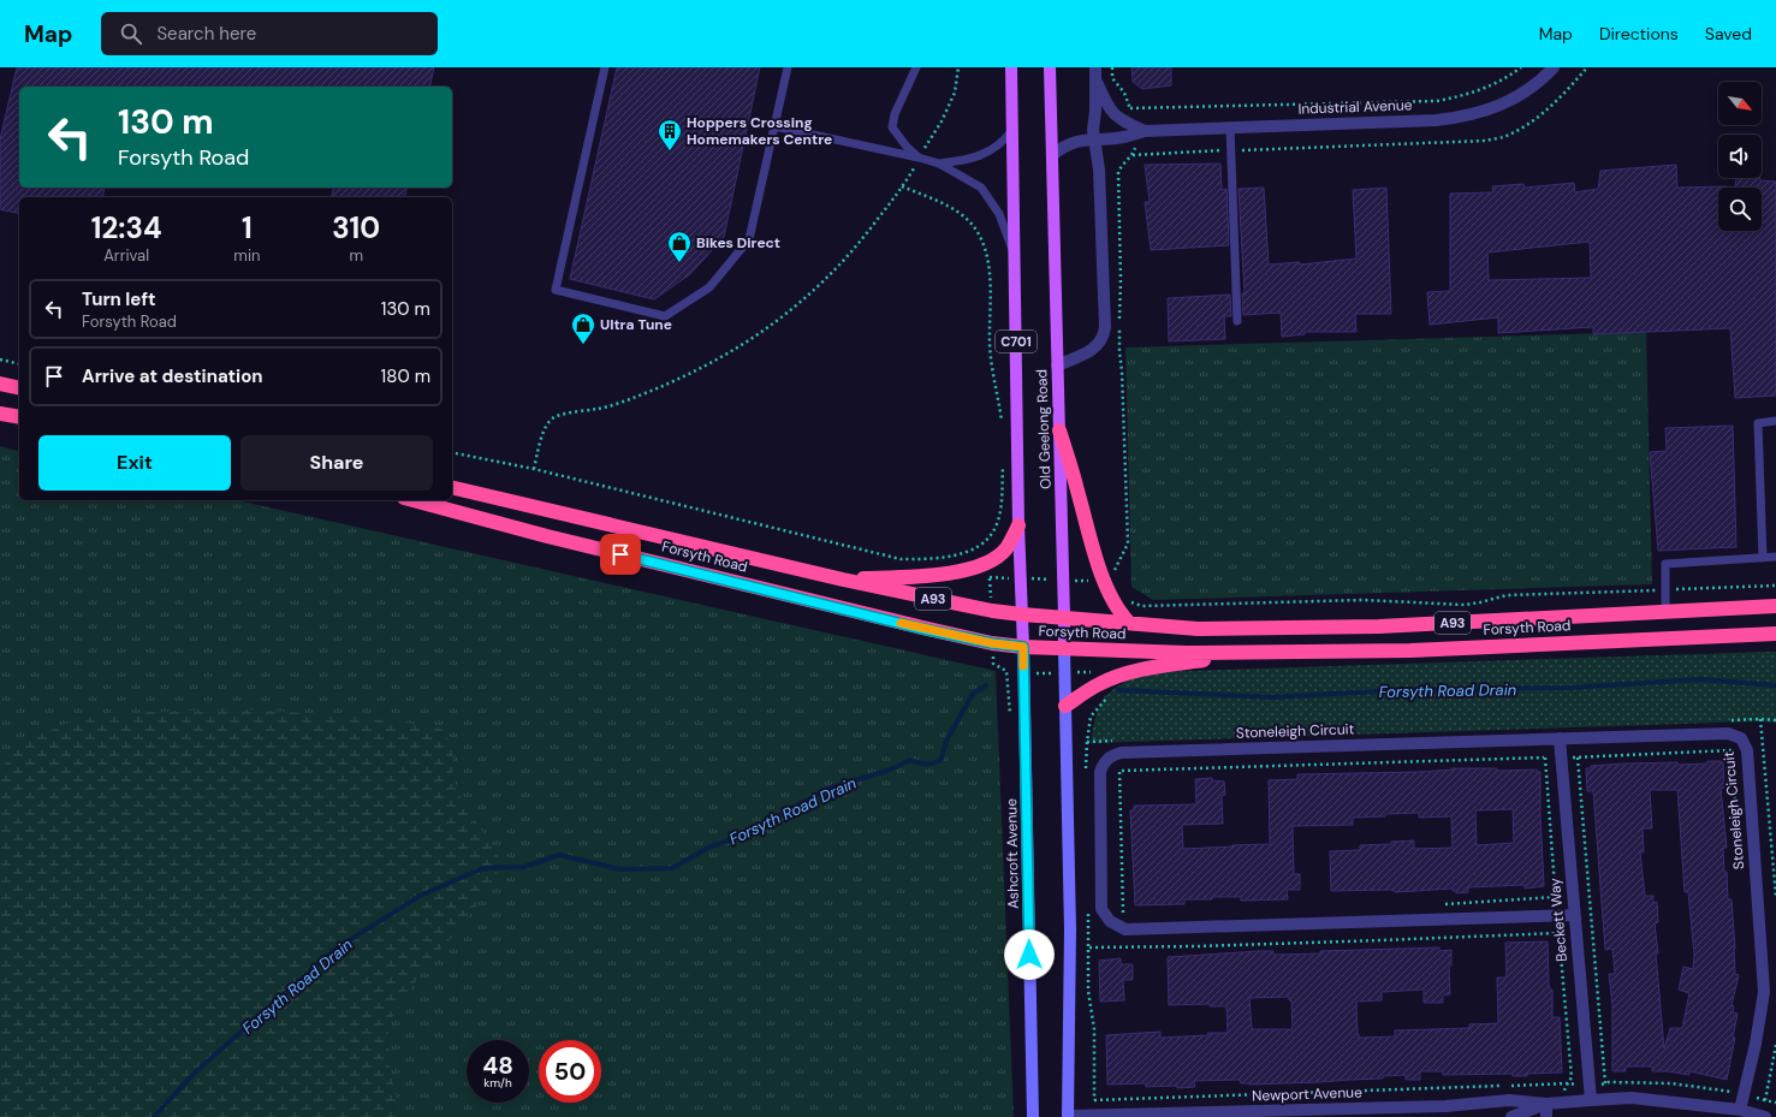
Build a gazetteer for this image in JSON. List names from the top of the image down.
{
  "streets": {
    "highway": ["Forsyth Road", "A93"],
    "main road": ["C701", "Old Geelong Road", "Ashcroft Avenue"],
    "street": [
      "Industrial Avenue",
      "Stoneleigh Circuit",
      "Beckett Way",
      "Newport Avenue"
    ]
  },
  "crossings": [
    ["Industrial Avenue", "Old Geelong Road"],
    ["C701", "Old Geelong Road"],
    ["C701", "Forsyth Road"],
    ["C701", "Ashcroft Avenue"],
    ["Old Geelong Road", "Forsyth Road"],
    ["Forsyth Road", "Ashcroft Avenue"],
    ["Stoneleigh Circuit", "Beckett Way"],
    ["Stoneleigh Circuit", "Newport Avenue"],
    ["Beckett Way", "Newport Avenue"]
  ],
  "water": ["Forsyth Road Drain"],
  "places": {
    "building": ["Hoppers Crossing Homemakers Centre"],
    "shop": ["Bikes Direct", "Ultra Tune"]
  },
  "north": "bottom right",
  "page": {
    "header": "Map",
    "search": "Search here",
    "nav": ["Map", "Directions", "Saved"],
    "turn": ["130 m", "Forsyth Road"],
    "eta": [
      "12:34",
      "Arrival",
      "1",
      "min",
      "310",
      "m"
    ],
    "list": [
      {
        "name": "Turn left",
        "note": "Forsyth Road",
        "value": "130 m"
      },
      {
        "name": "Arrive at destination",
        "value": "180 m"
      }
    ],
    "buttons": ["Exit", "Share"],
    "speed": "48 km/h",
    "limit": "50"
  }
}
